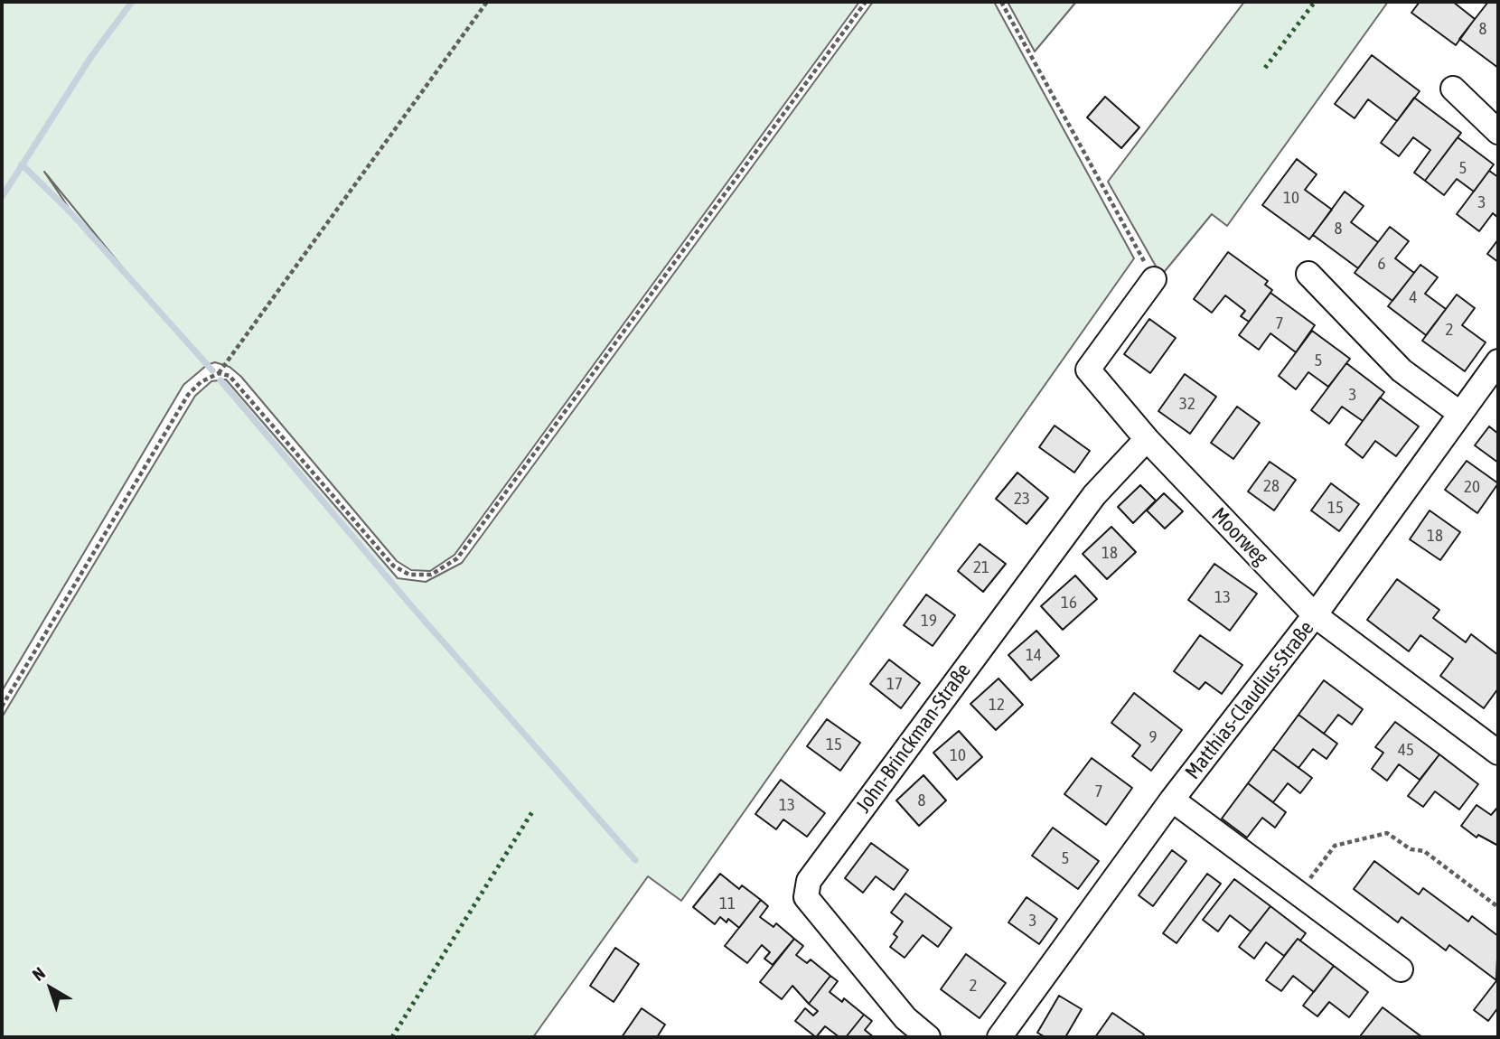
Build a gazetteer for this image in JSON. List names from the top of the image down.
{
  "streets": {
    "street": ["Moorweg", "Matthias-Claudius-Straße", "John-Brinckman-Straße"]
  },
  "crossings": [
    ["Moorweg", "Matthias-Claudius-Straße"],
    ["Moorweg", "John-Brinckman-Straße"]
  ],
  "house_numbers": [
    "8",
    "5",
    "10",
    "3",
    "8",
    "6",
    "4",
    "7",
    "2",
    "5",
    "3",
    "32",
    "28",
    "20",
    "23",
    "15",
    "18",
    "18",
    "21",
    "13",
    "16",
    "19",
    "14",
    "17",
    "12",
    "9",
    "15",
    "45",
    "10",
    "7",
    "8",
    "13",
    "5",
    "11",
    "3",
    "2"
  ],
  "north": "top left"
}
